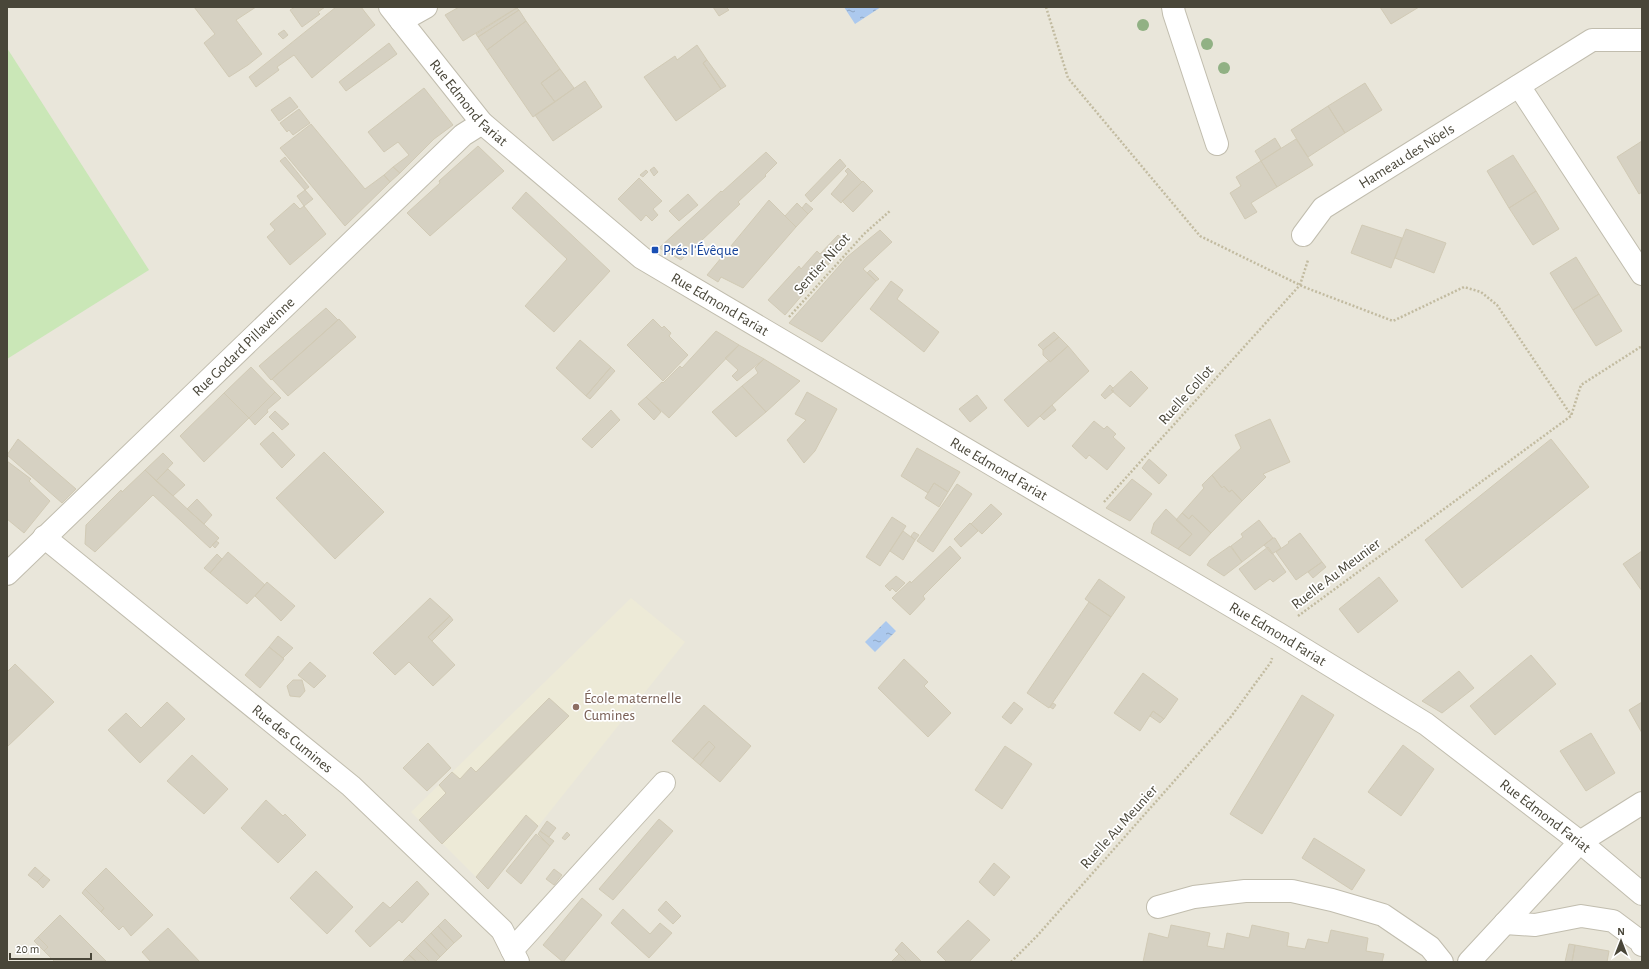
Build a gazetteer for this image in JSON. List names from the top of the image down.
{
  "streets": {
    "street": [
      "Rue Edmond Fariat",
      "Hameau des Nöels",
      "Rue Godard Pillaveinne",
      "Rue des Cumines"
    ],
    "path": ["Sentier Nicot", "Ruelle Collot", "Ruelle Au Meunier"]
  },
  "crossings": [
    ["Rue Edmond Fariat", "Sentier Nicot"],
    ["Rue Edmond Fariat", "Rue Godard Pillaveinne"],
    ["Rue Edmond Fariat", "Ruelle Collot"],
    ["Rue Edmond Fariat", "Ruelle Au Meunier"],
    ["Rue Godard Pillaveinne", "Rue des Cumines"]
  ],
  "places": {
    "transit": ["Prés l'Évêque"],
    "other": ["École maternelle Cumines"]
  },
  "scale_bar": "20 m",
  "north": "top"
}
